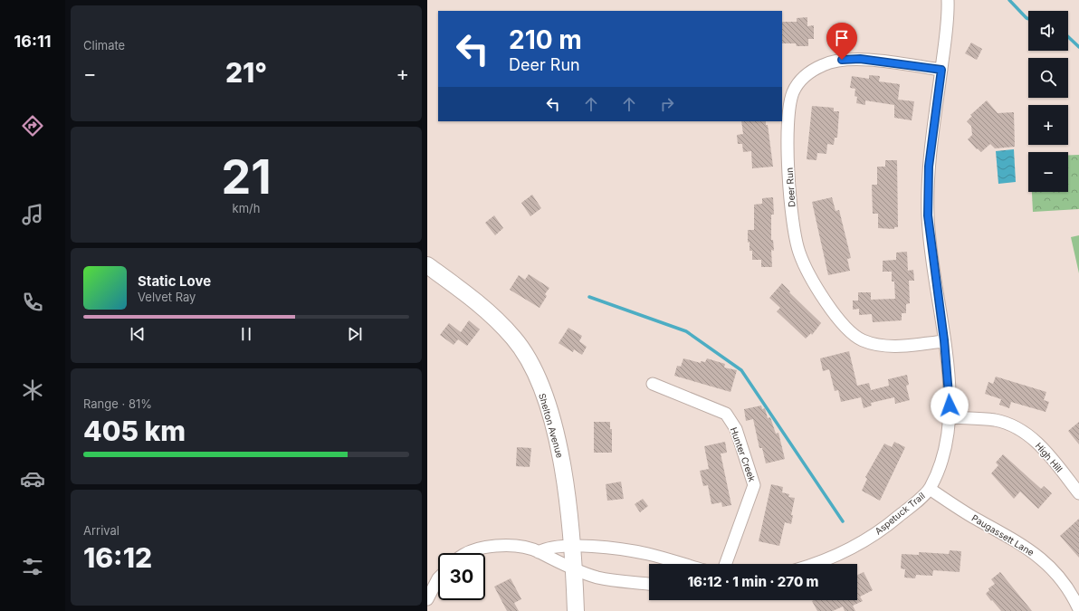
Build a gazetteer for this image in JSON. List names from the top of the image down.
{
  "streets": {
    "main road": ["Shelton Avenue"],
    "street": [
      "Deer Run",
      "Hunter Creek",
      "High Hill",
      "Aspetuck Trail",
      "Paugassett Lane"
    ]
  },
  "crossings": [
    ["Deer Run", "Aspetuck Trail"],
    ["High Hill", "Aspetuck Trail"],
    ["Aspetuck Trail", "Paugassett Lane"]
  ],
  "page": {
    "tabs": "16:11",
    "tile": [
      "Climate",
      ["21", "km/h"],
      ["Range · 81%", "405 km"],
      ["Arrival", "16:12"]
    ],
    "map_buttons": ["+", "−"],
    "turn": ["210 m", "Deer Run"],
    "heat": ["−", "21°", "+"],
    "song": ["Static Love", "Velvet Ray"],
    "limit": "30",
    "trip": "16:12 · 1 min · 270 m"
  }
}
